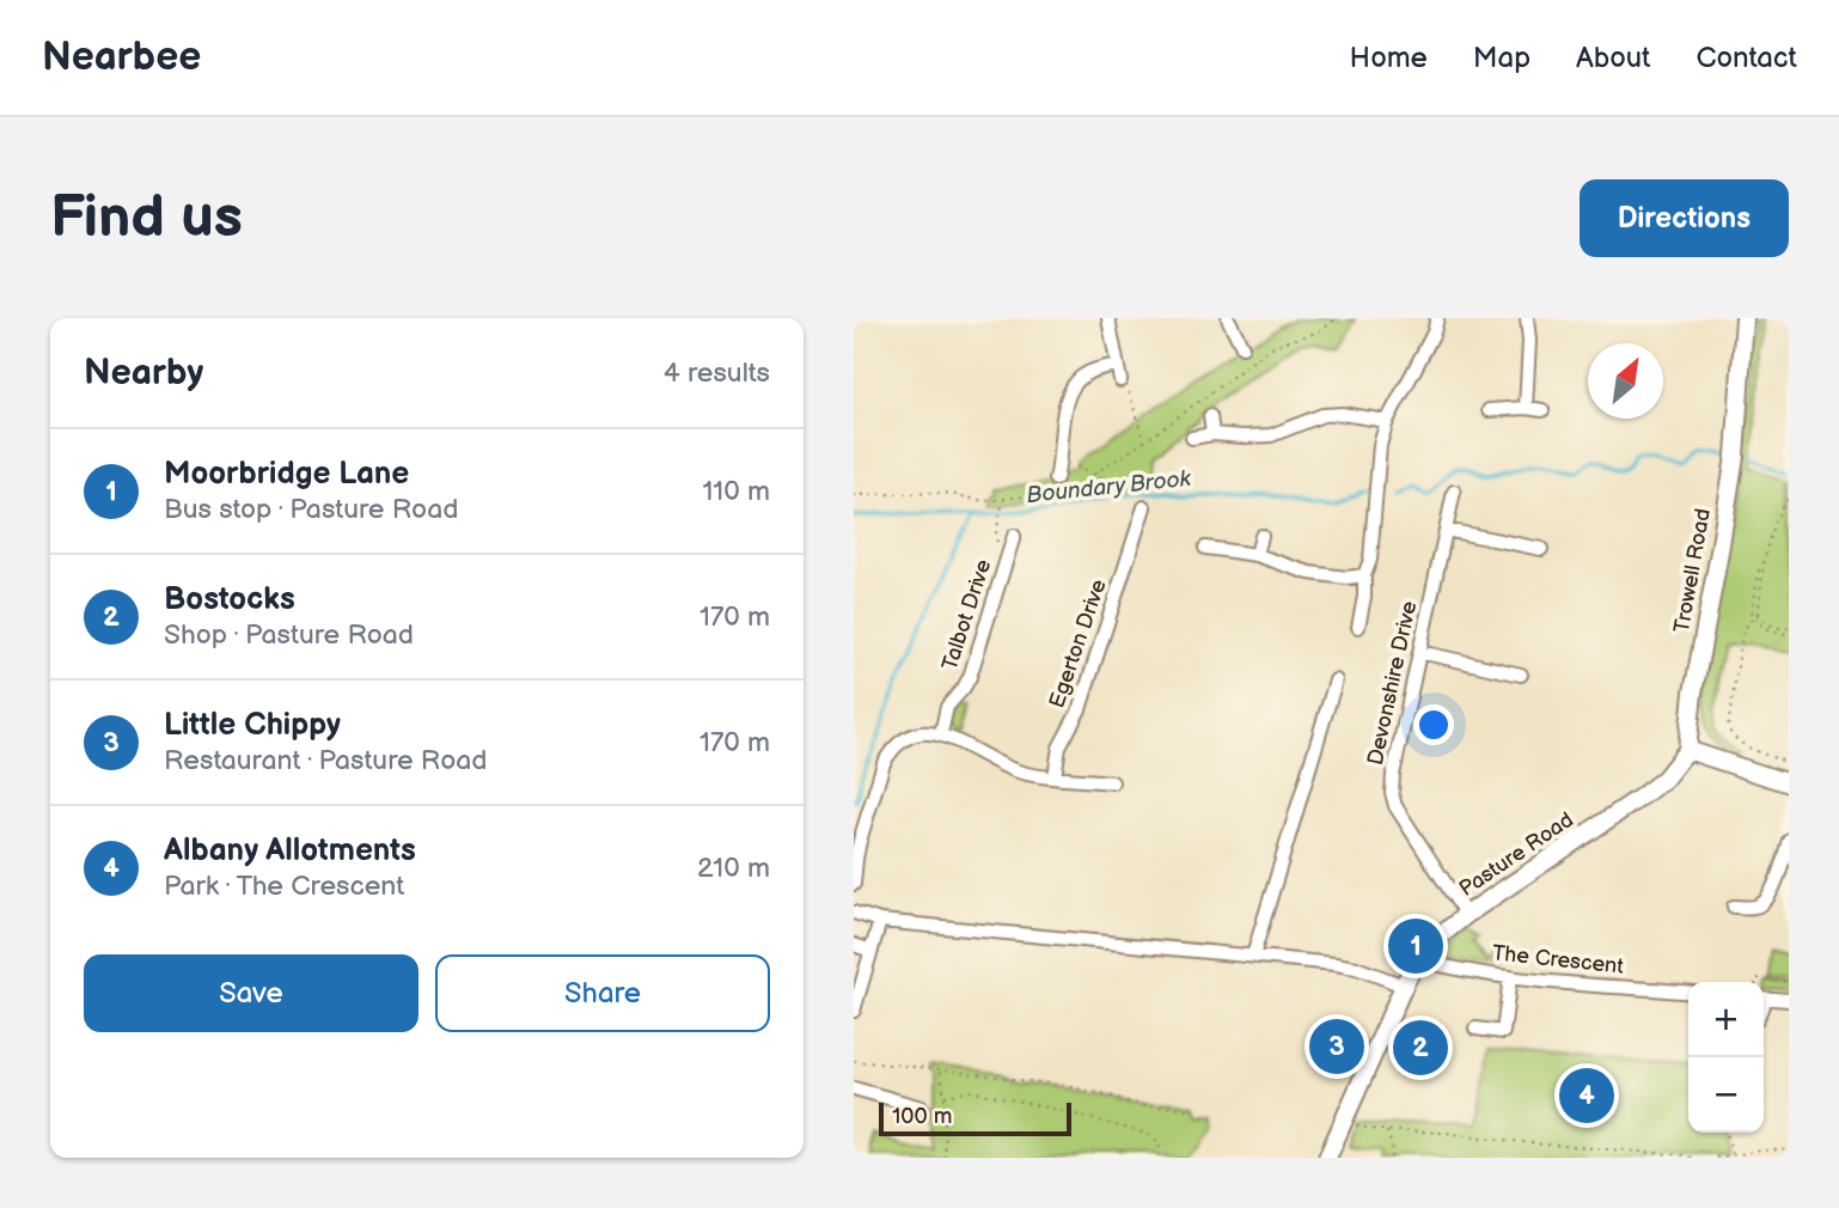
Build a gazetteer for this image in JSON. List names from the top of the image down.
{
  "streets": {
    "main road": ["Trowell Road", "Pasture Road"],
    "street": [
      "Talbot Drive",
      "Egerton Drive",
      "Devonshire Drive",
      "The Crescent"
    ]
  },
  "crossings": [
    ["Trowell Road", "Pasture Road"],
    ["Devonshire Drive", "Pasture Road"],
    ["Pasture Road", "The Crescent"]
  ],
  "water": ["Boundary Brook"],
  "scale_bar": "100 m",
  "north": "top right",
  "page": {
    "header": "Nearbee",
    "nav": [
      "Home",
      "Map",
      "About",
      "Contact"
    ],
    "buttons": [
      "Directions",
      ["Save", "Share"]
    ],
    "title": "Find us",
    "heading": ["Nearby", "4 results"],
    "list": [
      {
        "mark": "1",
        "name": "Moorbridge Lane",
        "note": "Bus stop · Pasture Road",
        "value": "110 m"
      },
      {
        "mark": "2",
        "name": "Bostocks",
        "note": "Shop · Pasture Road",
        "value": "170 m"
      },
      {
        "mark": "3",
        "name": "Little Chippy",
        "note": "Restaurant · Pasture Road",
        "value": "170 m"
      },
      {
        "mark": "4",
        "name": "Albany Allotments",
        "note": "Park · The Crescent",
        "value": "210 m"
      }
    ],
    "pins": [
      "1",
      "3",
      "2",
      "4"
    ],
    "map_buttons": ["+", "−"],
    "scale": "100 m"
  }
}
